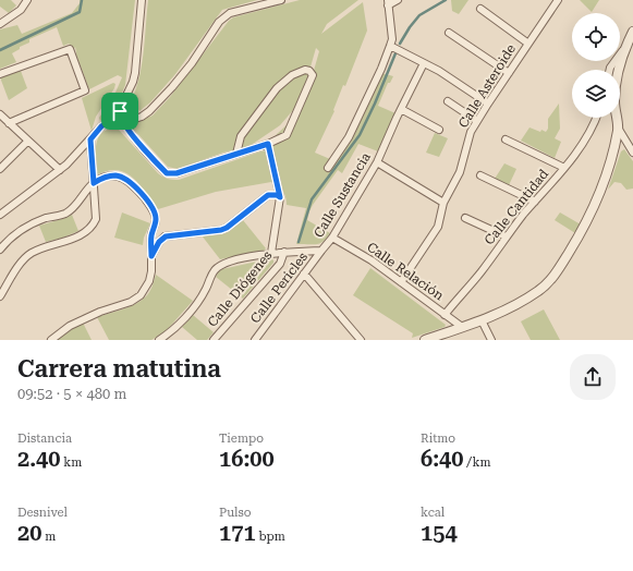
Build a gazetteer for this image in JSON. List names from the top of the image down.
{
  "streets": {
    "street": [
      "Calle Asteroide",
      "Calle Sustancia",
      "Calle Cantidad",
      "Calle Relación",
      "Calle Pericles",
      "Calle Diógenes"
    ]
  },
  "crossings": [
    ["Calle Asteroide", "Calle Relación"],
    ["Calle Sustancia", "Calle Relación"],
    ["Calle Sustancia", "Calle Pericles"],
    ["Calle Sustancia", "Calle Diógenes"],
    ["Calle Cantidad", "Calle Relación"]
  ],
  "page": {
    "heading": ["Carrera matutina", "09:52 · 5 × 480 m"],
    "stats": [
      ["Distancia", "2.40 km"],
      ["Tiempo", "16:00"],
      ["Ritmo", "6:40 /km"],
      ["Desnivel", "20 m"],
      ["Pulso", "171 bpm"],
      ["kcal", "154"]
    ]
  }
}
